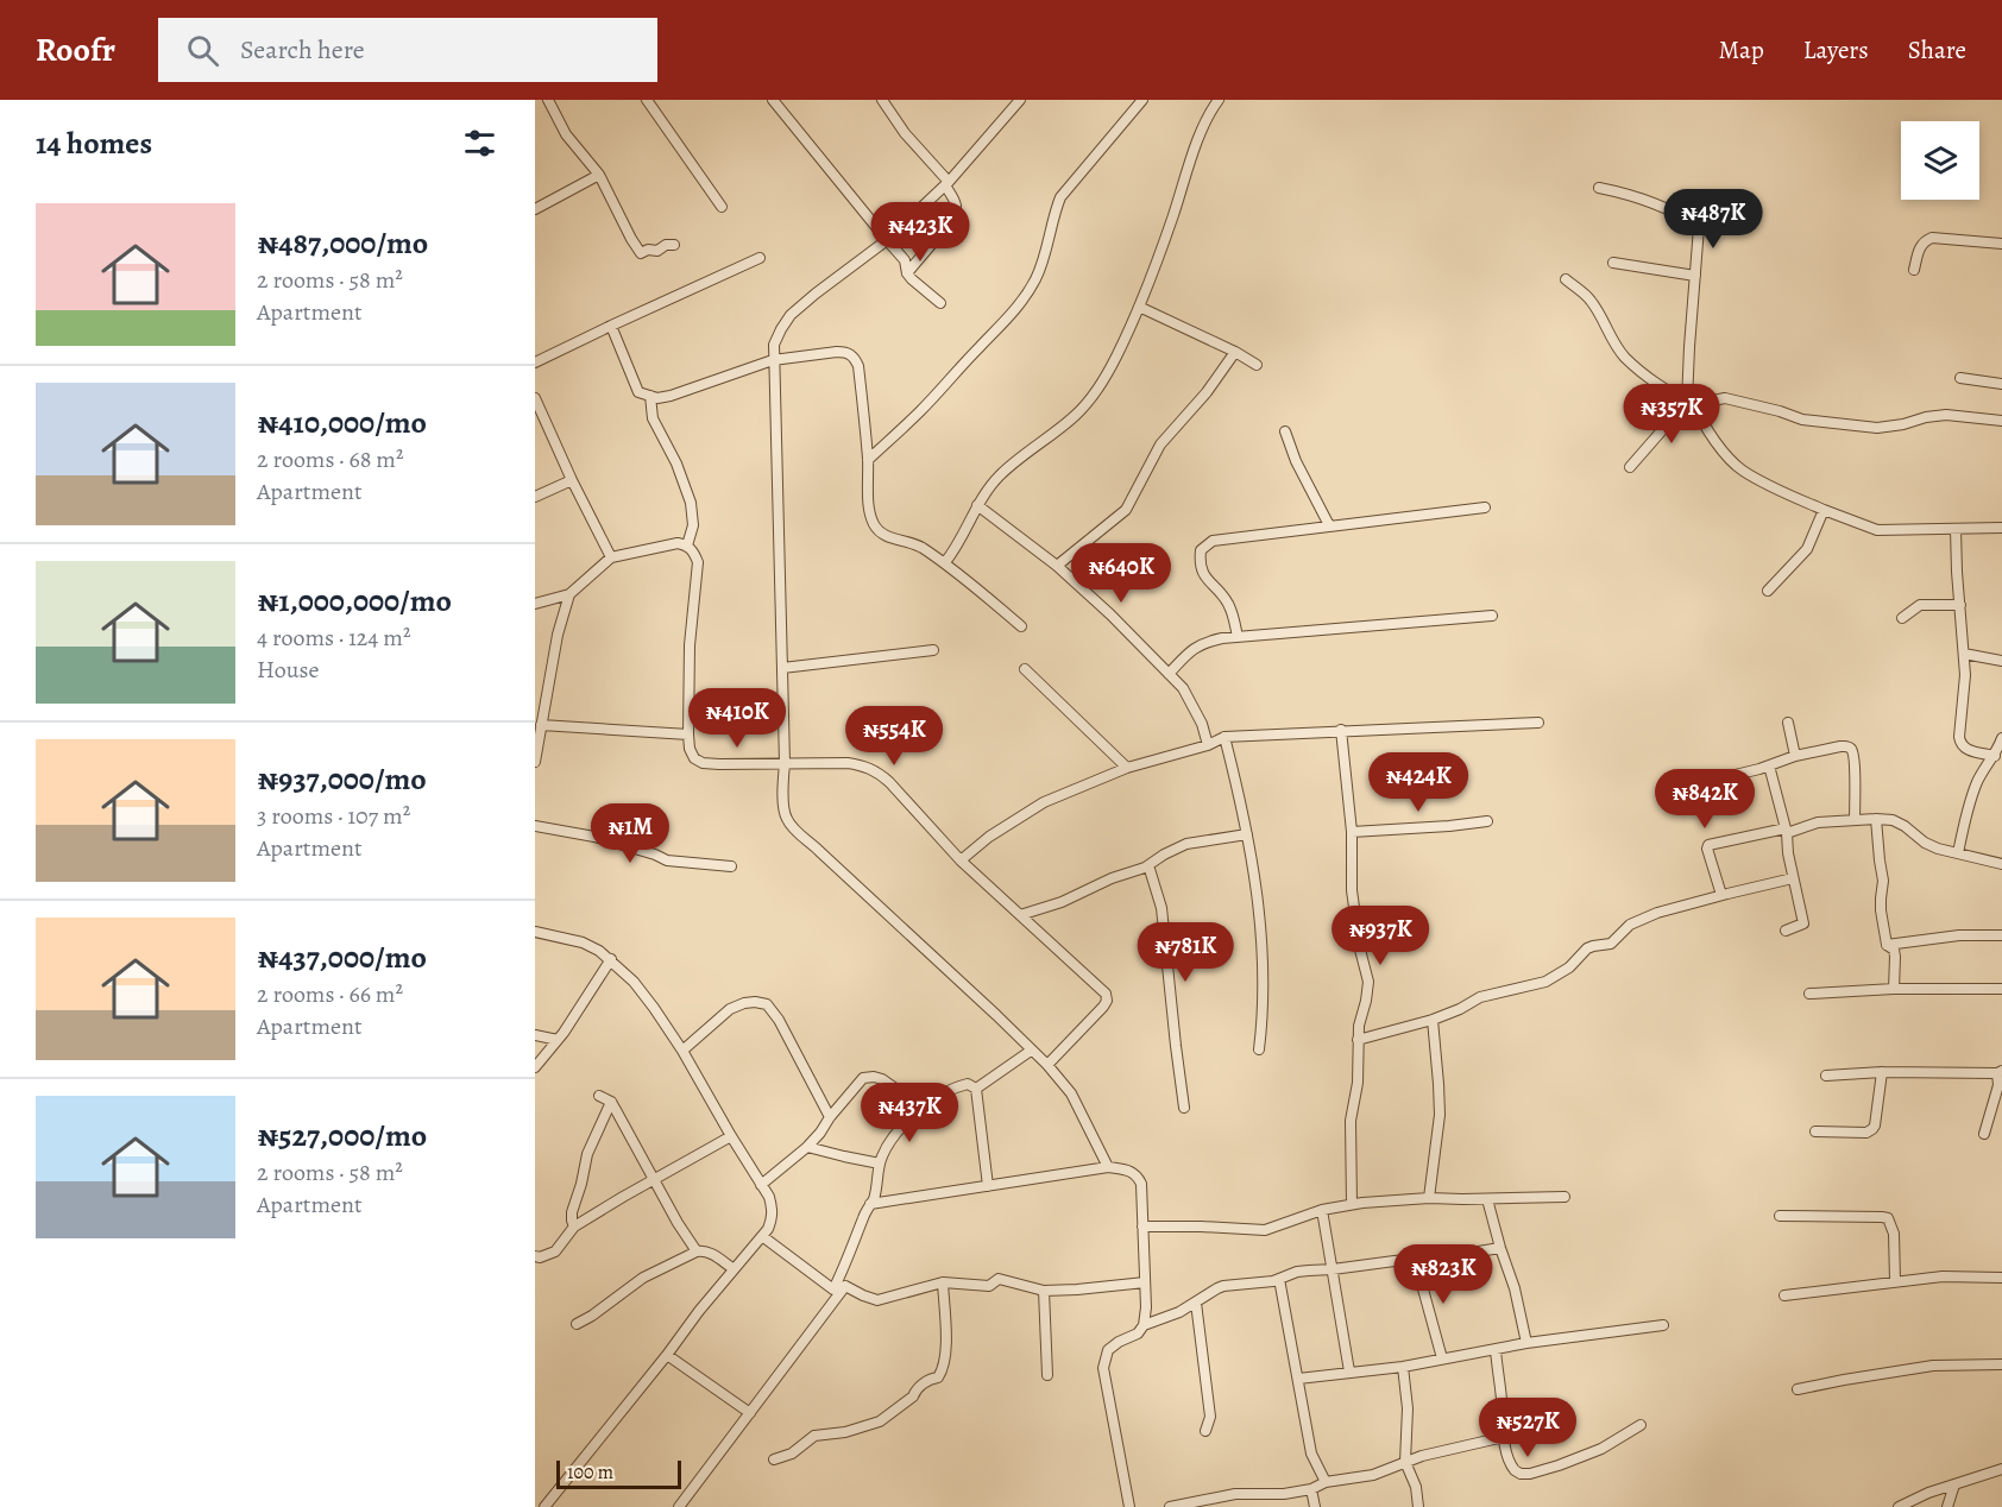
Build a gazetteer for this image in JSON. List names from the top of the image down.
{
  "scale_bar": "100 m",
  "page": {
    "header": "Roofr",
    "search": "Search here",
    "nav": ["Map", "Layers", "Share"],
    "heading": "14 homes",
    "list": [
      {
        "name": "₦487,000/mo",
        "note": "2 rooms · 58 m² · Apartment"
      },
      {
        "name": "₦410,000/mo",
        "note": "2 rooms · 68 m² · Apartment"
      },
      {
        "name": "₦1,000,000/mo",
        "note": "4 rooms · 124 m² · House"
      },
      {
        "name": "₦937,000/mo",
        "note": "3 rooms · 107 m² · Apartment"
      },
      {
        "name": "₦437,000/mo",
        "note": "2 rooms · 66 m² · Apartment"
      },
      {
        "name": "₦527,000/mo",
        "note": "2 rooms · 58 m² · Apartment"
      }
    ],
    "price": [
      "₦487K",
      "₦423K",
      "₦357K",
      "₦640K",
      "₦410K",
      "₦554K",
      "₦424K",
      "₦842K",
      "₦1M",
      "₦937K",
      "₦781K",
      "₦437K",
      "₦823K",
      "₦527K"
    ],
    "scale": "100 m"
  }
}
